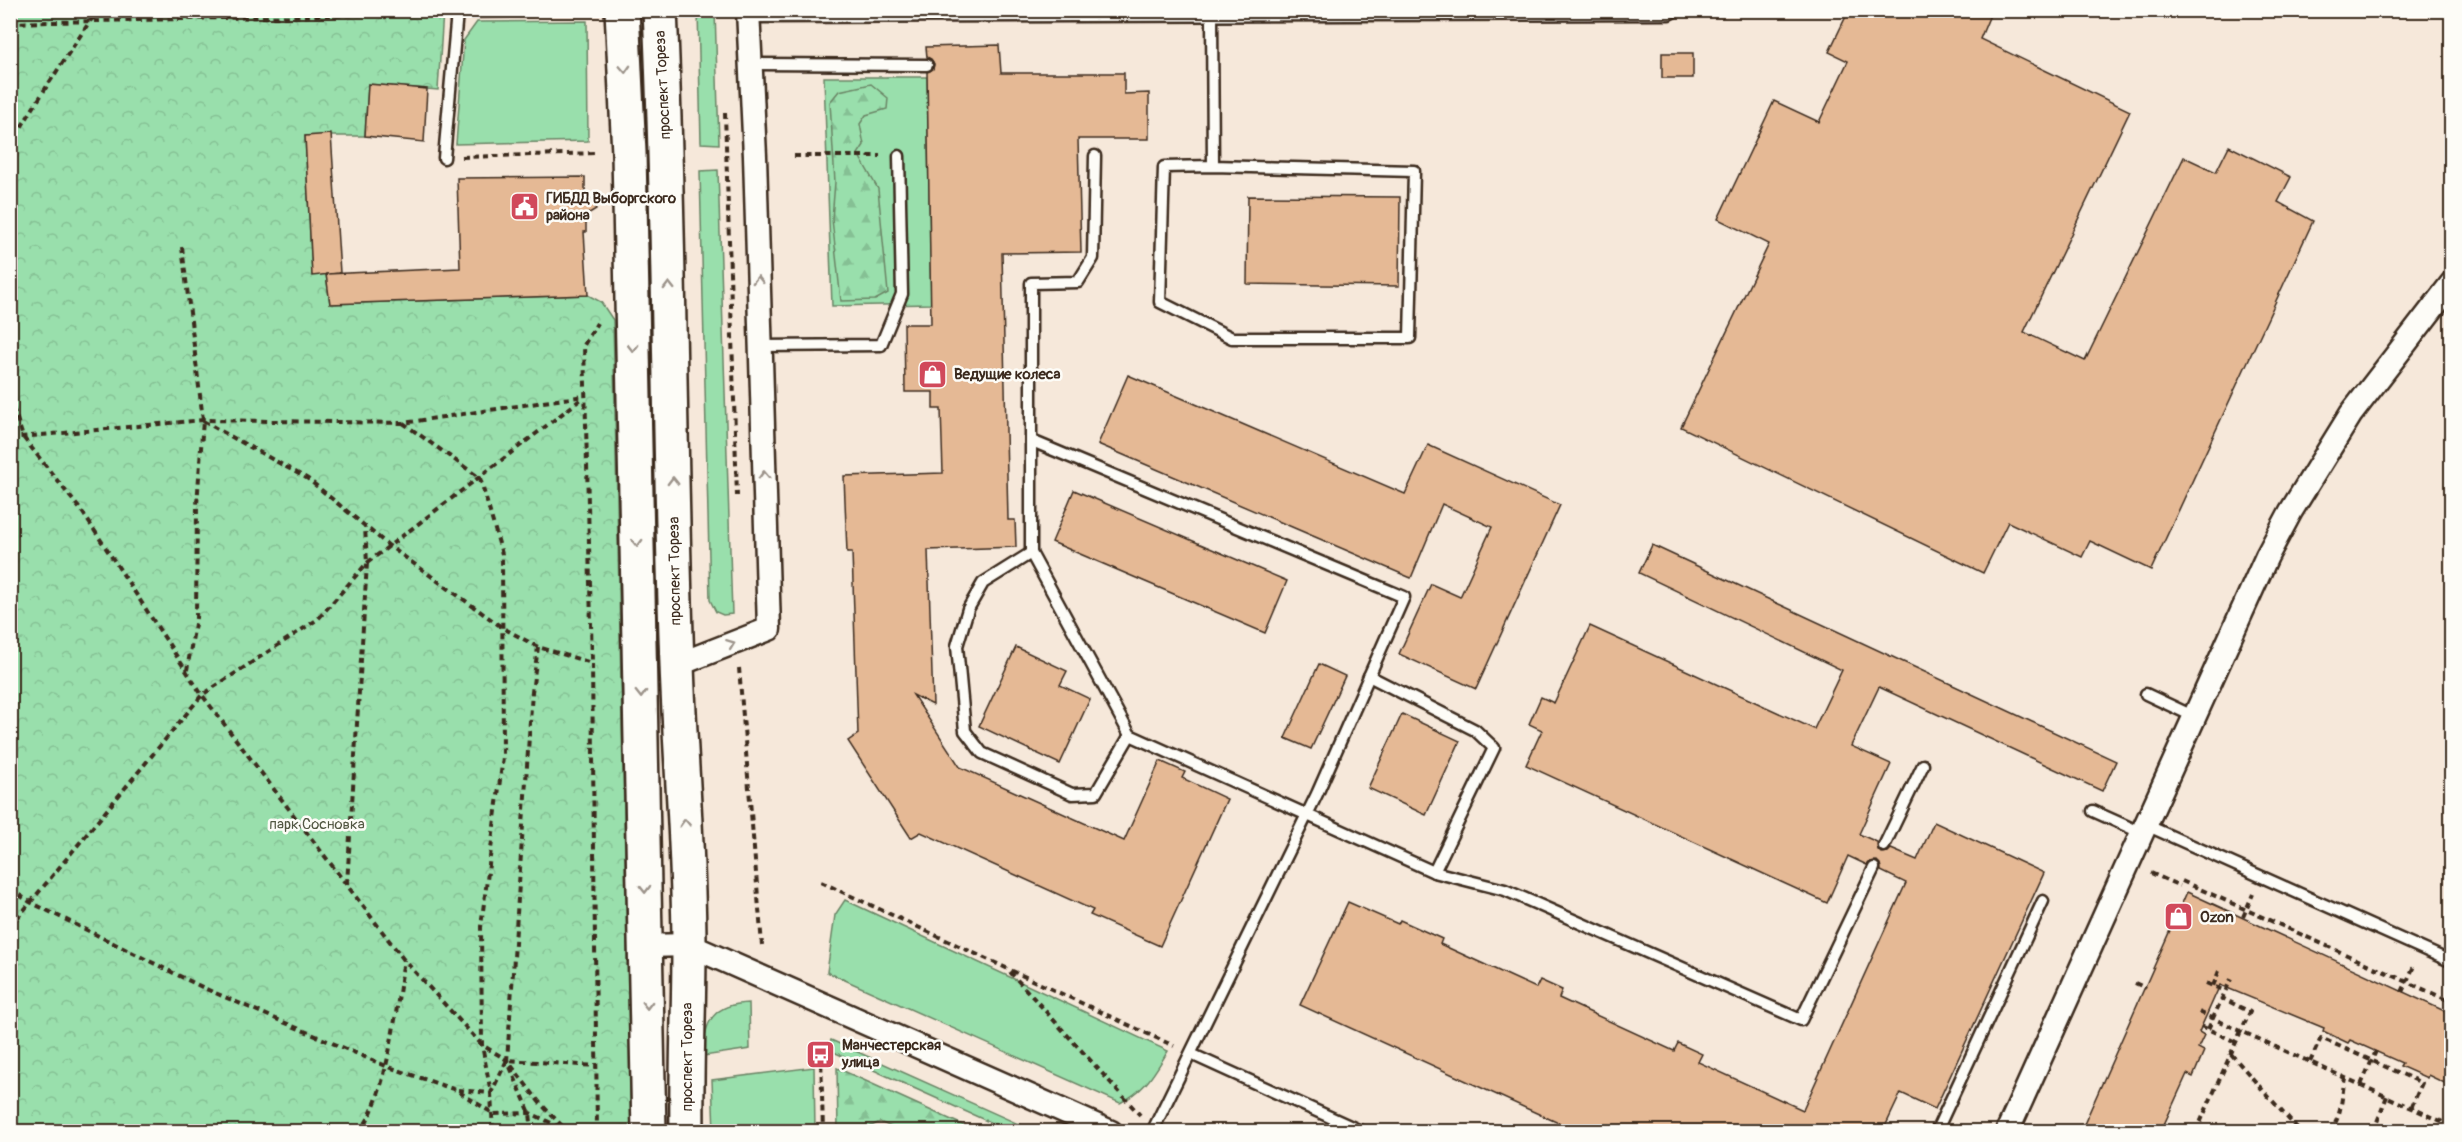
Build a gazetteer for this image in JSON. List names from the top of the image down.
{
  "streets": {
    "main road": ["проспект Тореза"]
  },
  "parks": ["парк Сосновка"],
  "places": {
    "public building": ["ГИБДД Выборгского района"],
    "shop": ["Ведущие колеса", "Ozon"],
    "bus stop": ["Манчестерская улица"]
  }
}
